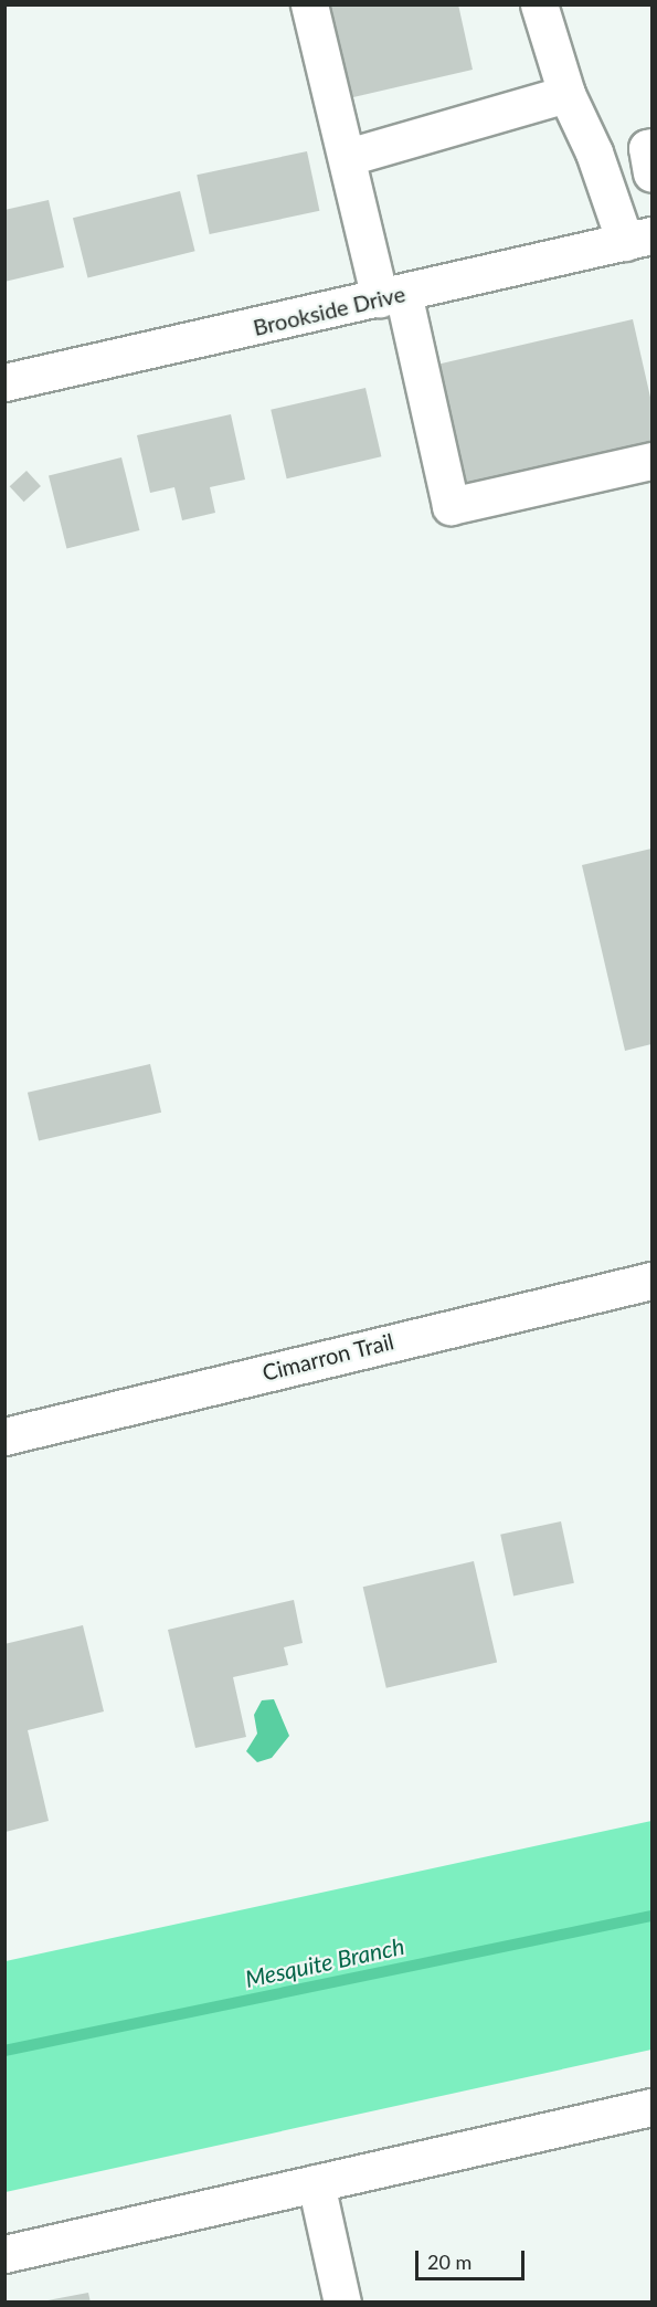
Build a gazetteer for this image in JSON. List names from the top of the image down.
{
  "streets": {
    "street": ["Brookside Drive", "Cimarron Trail"]
  },
  "water": ["Mesquite Branch"],
  "scale_bar": "20 m"
}
